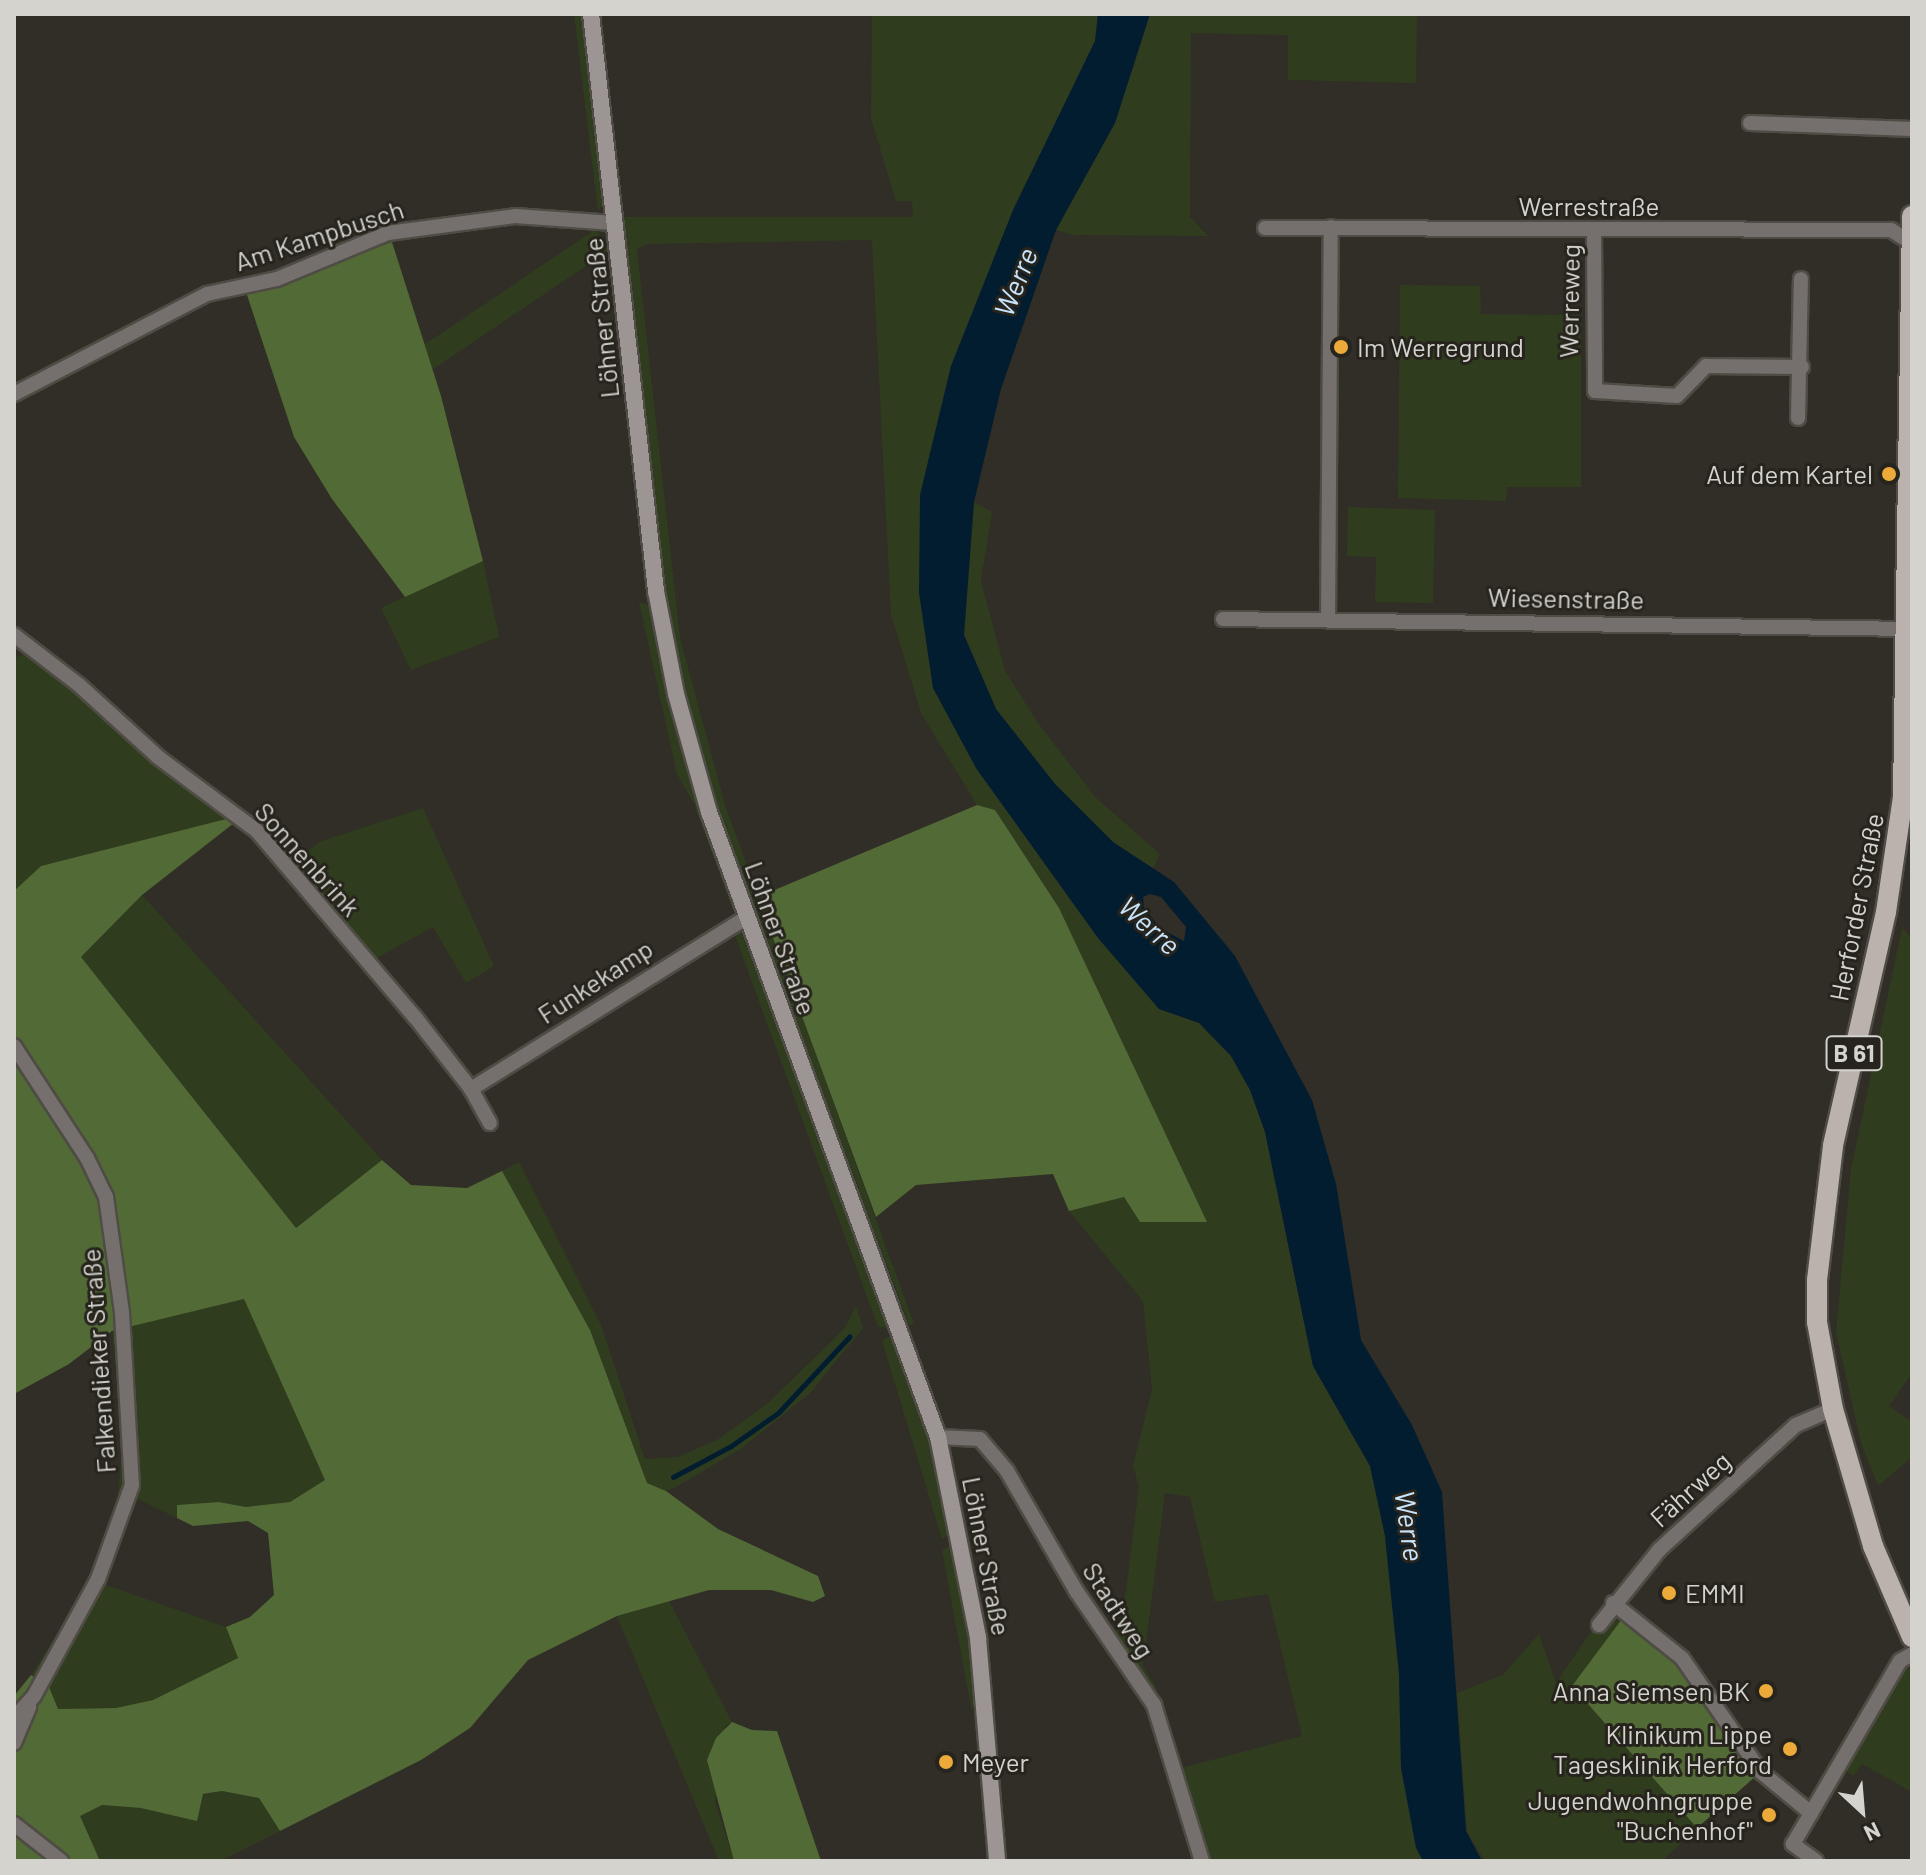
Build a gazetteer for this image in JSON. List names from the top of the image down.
{
  "streets": {
    "main road": ["Löhner Straße", "Herforder Straße", "B 61"],
    "street": [
      "Werrestraße",
      "Am Kampbusch",
      "Werreweg",
      "Wiesenstraße",
      "Sonnenbrink",
      "Funkekamp",
      "Falkendieker Straße",
      "Fährweg",
      "Stadtweg"
    ]
  },
  "crossings": [
    ["Werrestraße", "Werreweg"],
    ["Werrestraße", "Herforder Straße"],
    ["Am Kampbusch", "Löhner Straße"],
    ["Löhner Straße", "Funkekamp"],
    ["Löhner Straße", "Stadtweg"],
    ["Wiesenstraße", "Herforder Straße"],
    ["Sonnenbrink", "Funkekamp"],
    ["Herforder Straße", "Fährweg"]
  ],
  "water": ["Werre"],
  "places": [
    "Im Werregrund",
    "Auf dem Kartel",
    "EMMI",
    "Anna Siemsen BK",
    "Klinikum Lippe Tagesklinik Herford",
    "Meyer",
    "Jugendwohngruppe \"Buchenhof\""
  ],
  "north": "bottom right"
}
